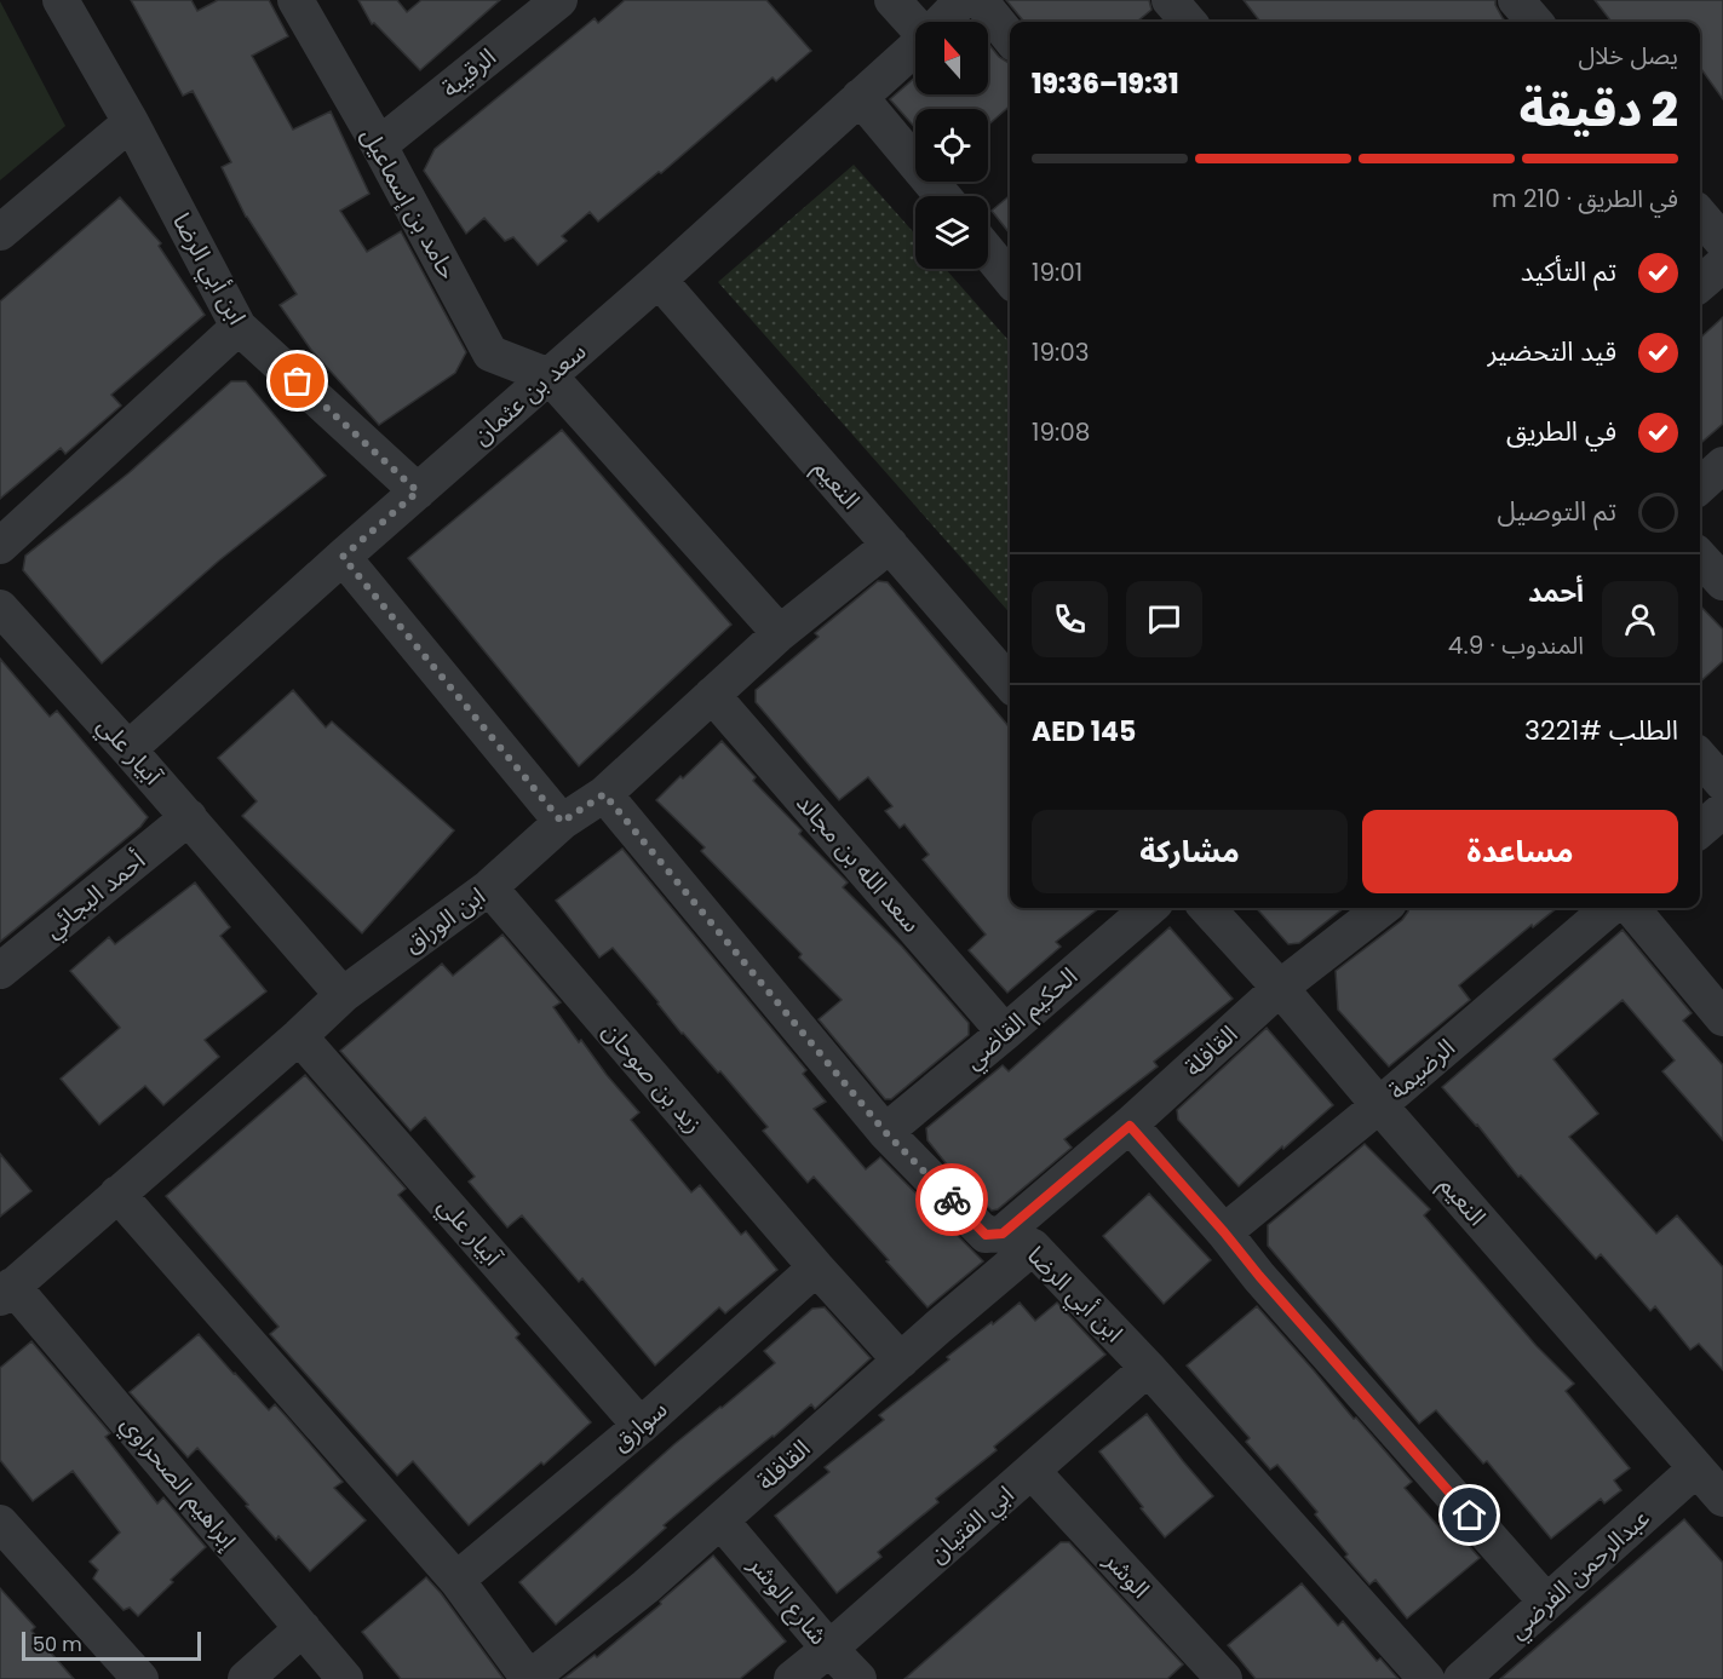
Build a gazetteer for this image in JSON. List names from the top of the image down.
{
  "streets": {
    "street": [
      "الرقيبة",
      "حامد بن إسماعيل",
      "ابن أبي الرضا",
      "سعد بن عثمان",
      "النعيم",
      "آبيار علي",
      "سعد الله بن مجالد",
      "أحمد البجائي",
      "ابن الوراق",
      "الحكيم القاضي",
      "القافلة",
      "الرضيمة",
      "زيد بن صوحان",
      "سوارق",
      "إبراهيم الصحراوي",
      "ابي الفتيان",
      "عبدالرحمن الفرضي",
      "الوشر",
      "شارع الوشر"
    ]
  },
  "crossings": [
    ["الرقيبة", "حامد بن إسماعيل"],
    ["حامد بن إسماعيل", "سعد بن عثمان"],
    ["ابن أبي الرضا", "سعد بن عثمان"],
    ["ابن أبي الرضا", "ابن الوراق"],
    ["ابن أبي الرضا", "الحكيم القاضي"],
    ["ابن أبي الرضا", "القافلة"],
    ["ابن أبي الرضا", "ابي الفتيان"],
    ["سعد بن عثمان", "النعيم"],
    ["سعد بن عثمان", "آبيار علي"],
    ["النعيم", "ابن الوراق"],
    ["النعيم", "القافلة"],
    ["النعيم", "الرضيمة"],
    ["النعيم", "عبدالرحمن الفرضي"],
    ["آبيار علي", "أحمد البجائي"],
    ["آبيار علي", "ابن الوراق"],
    ["آبيار علي", "سوارق"],
    ["سعد الله بن مجالد", "ابن الوراق"],
    ["سعد الله بن مجالد", "الحكيم القاضي"],
    ["ابن الوراق", "زيد بن صوحان"],
    ["ابن الوراق", "إبراهيم الصحراوي"],
    ["القافلة", "زيد بن صوحان"],
    ["القافلة", "شارع الوشر"],
    ["زيد بن صوحان", "سوارق"],
    ["ابي الفتيان", "الوشر"],
    ["ابي الفتيان", "شارع الوشر"]
  ],
  "scale_bar": "50 m",
  "north": "top",
  "page": {
    "heading": ["2 دقيقة", "يصل خلال", "19:31–19:36"],
    "panel": [
      "أحمد",
      "المندوب · 4.9",
      "الطلب #3221",
      "AED 145"
    ],
    "bar": "في الطريق · 210 m",
    "list": [
      ["تم التأكيد", "19:01"],
      ["قيد التحضير", "19:03"],
      ["في الطريق", "19:08"],
      "تم التوصيل"
    ],
    "buttons": ["مساعدة", "مشاركة"],
    "scale": "50 m"
  }
}
